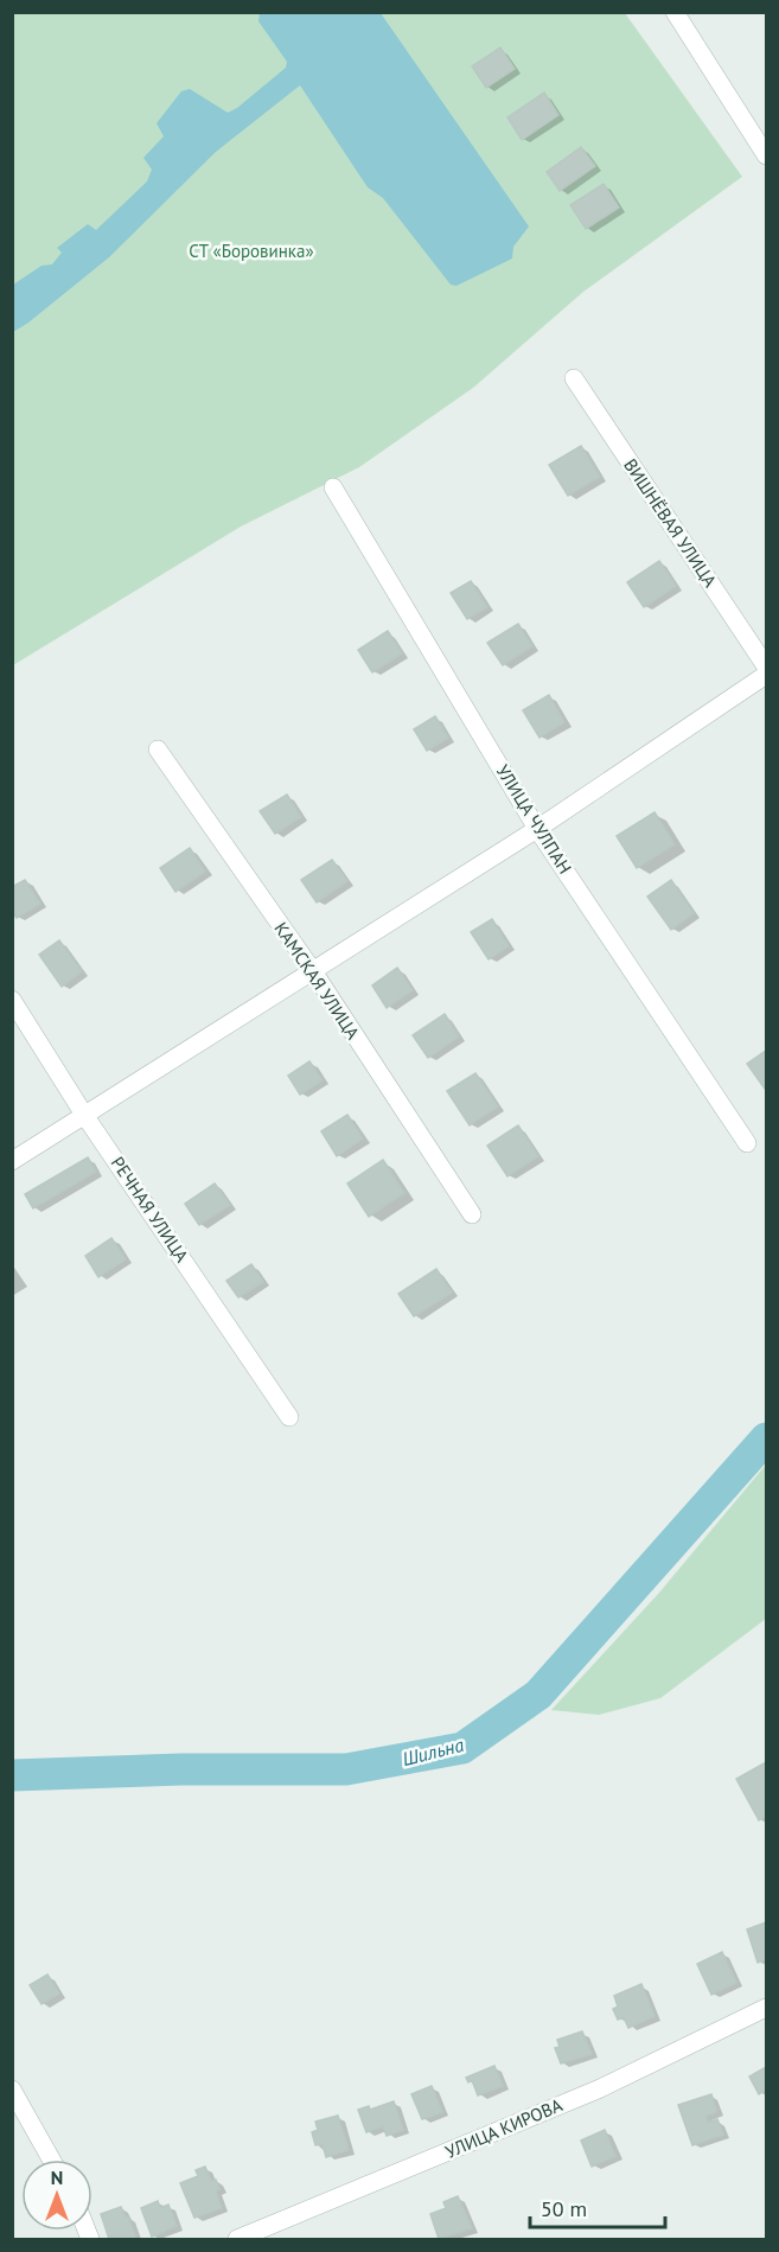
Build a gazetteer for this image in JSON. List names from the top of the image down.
{
  "streets": {
    "street": [
      "ВИШНЁВАЯ УЛИЦА",
      "УЛИЦА ЧУЛПАН",
      "КАМСКАЯ УЛИЦА",
      "РЕЧНАЯ УЛИЦА",
      "УЛИЦА КИРОВА"
    ]
  },
  "water": ["Шильна"],
  "parks": ["СТ «Боровинка»"],
  "scale_bar": "50 m",
  "north": "top"
}
